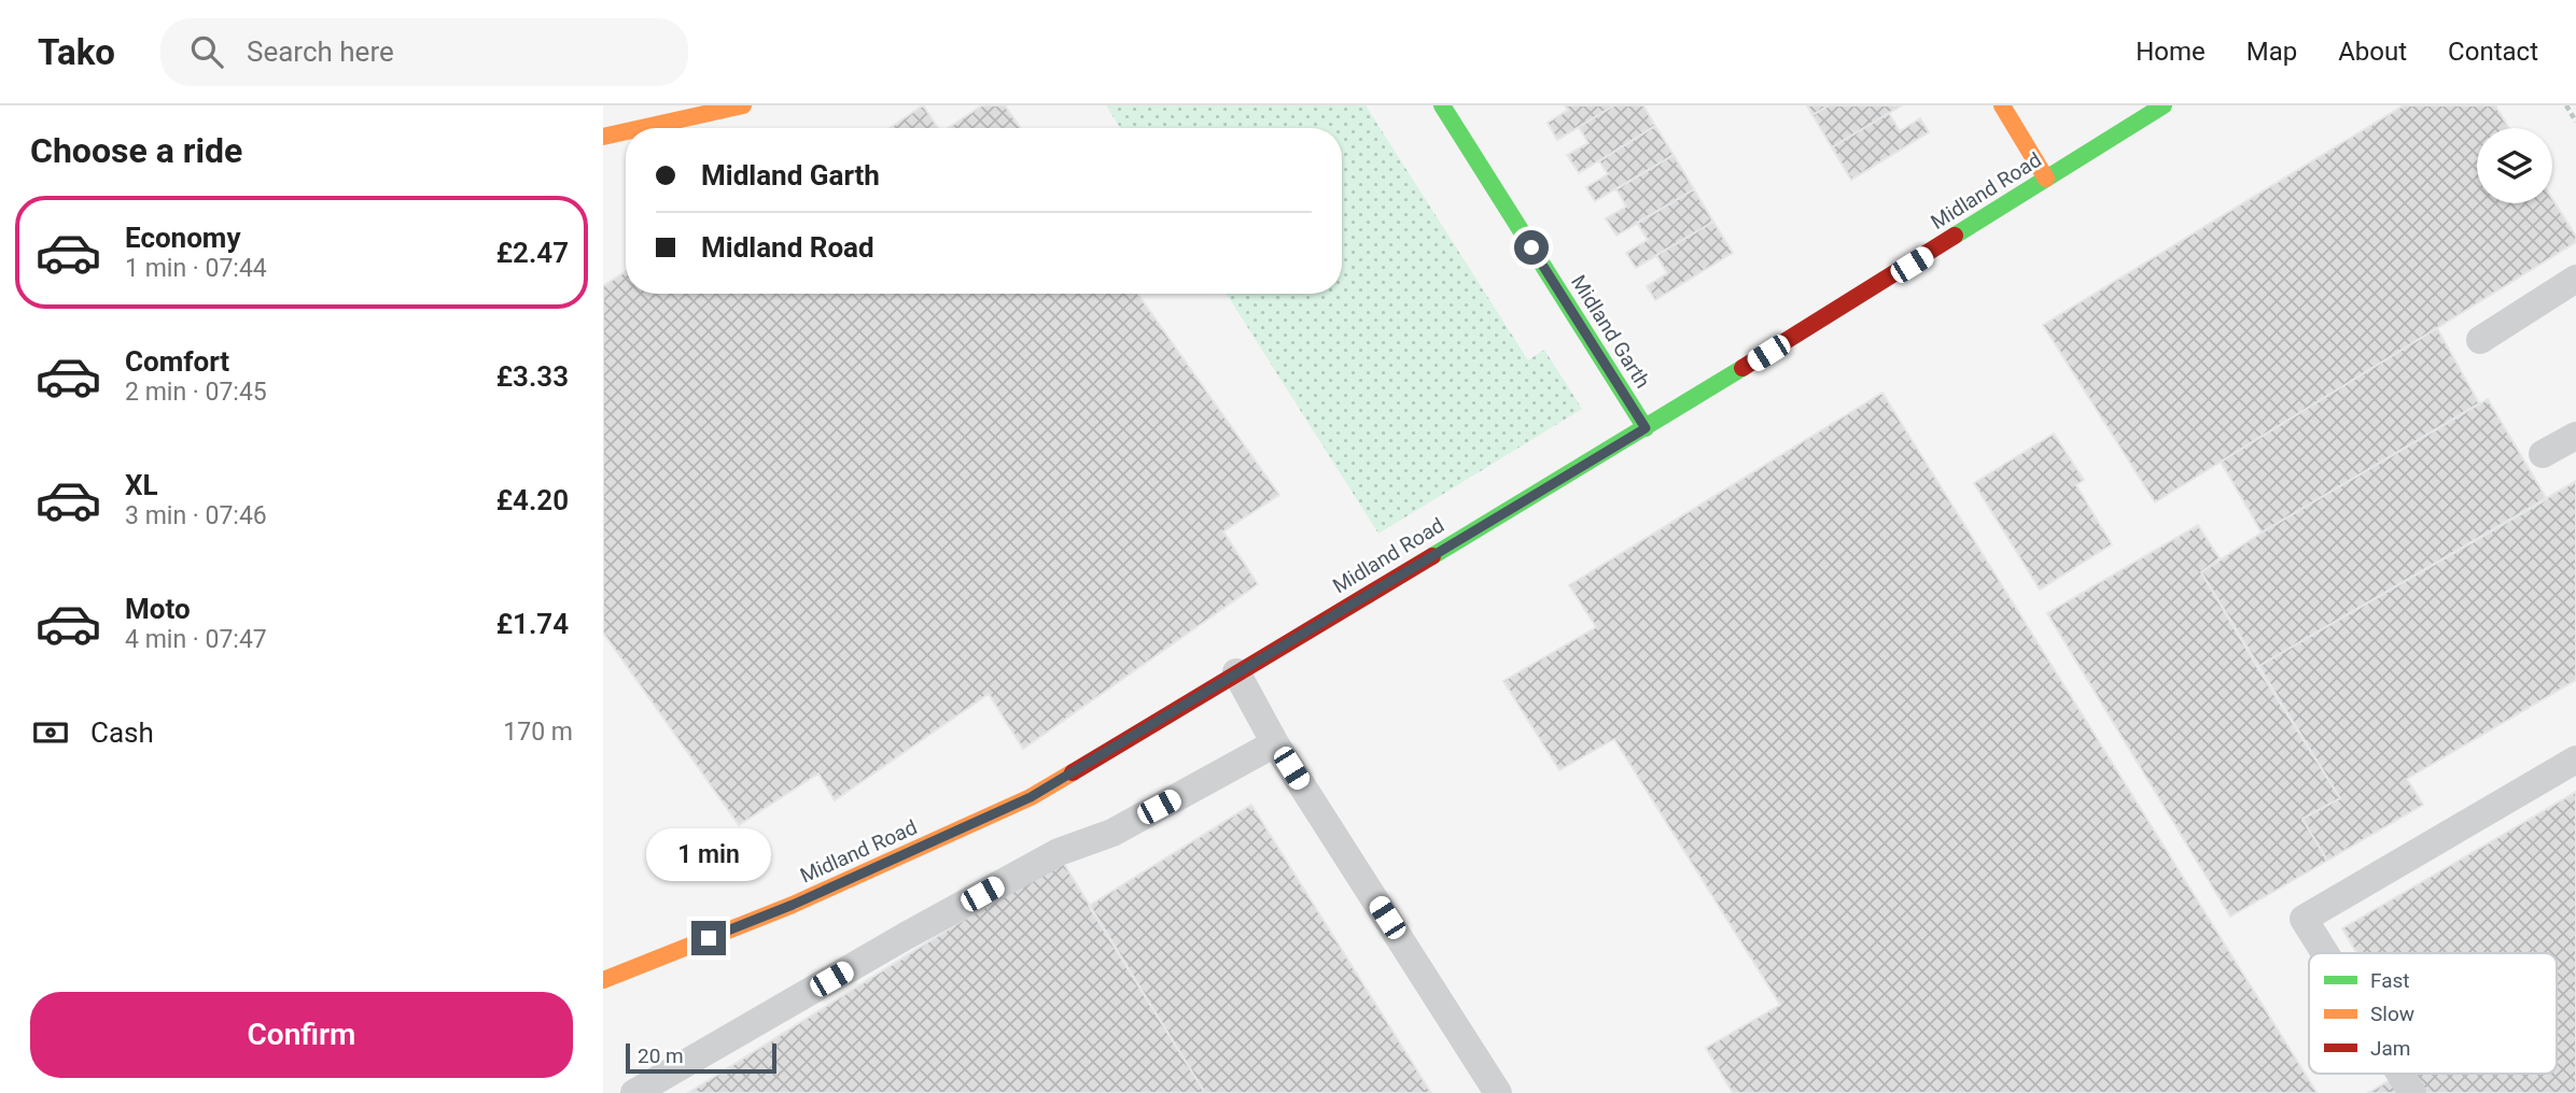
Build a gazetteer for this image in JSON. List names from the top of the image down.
{
  "streets": {
    "street": ["Midland Road", "Midland Garth"]
  },
  "crossings": [
    ["Midland Road", "Midland Garth"]
  ],
  "legend": ["Fast", "Slow", "Jam"],
  "scale_bar": "20 m",
  "page": {
    "header": "Tako",
    "search": "Search here",
    "nav": [
      "Home",
      "Map",
      "About",
      "Contact"
    ],
    "heading": "Choose a ride",
    "banner": ["Midland Garth", "Midland Road"],
    "list": [
      {
        "name": "Economy",
        "note": "1 min · 07:44",
        "value": "£2.47"
      },
      {
        "name": "Comfort",
        "note": "2 min · 07:45",
        "value": "£3.33"
      },
      {
        "name": "XL",
        "note": "3 min · 07:46",
        "value": "£4.20"
      },
      {
        "name": "Moto",
        "note": "4 min · 07:47",
        "value": "£1.74"
      }
    ],
    "pay": ["Cash", "170 m"],
    "bubble": "1 min",
    "buttons": "Confirm",
    "scale": "20 m"
  }
}
